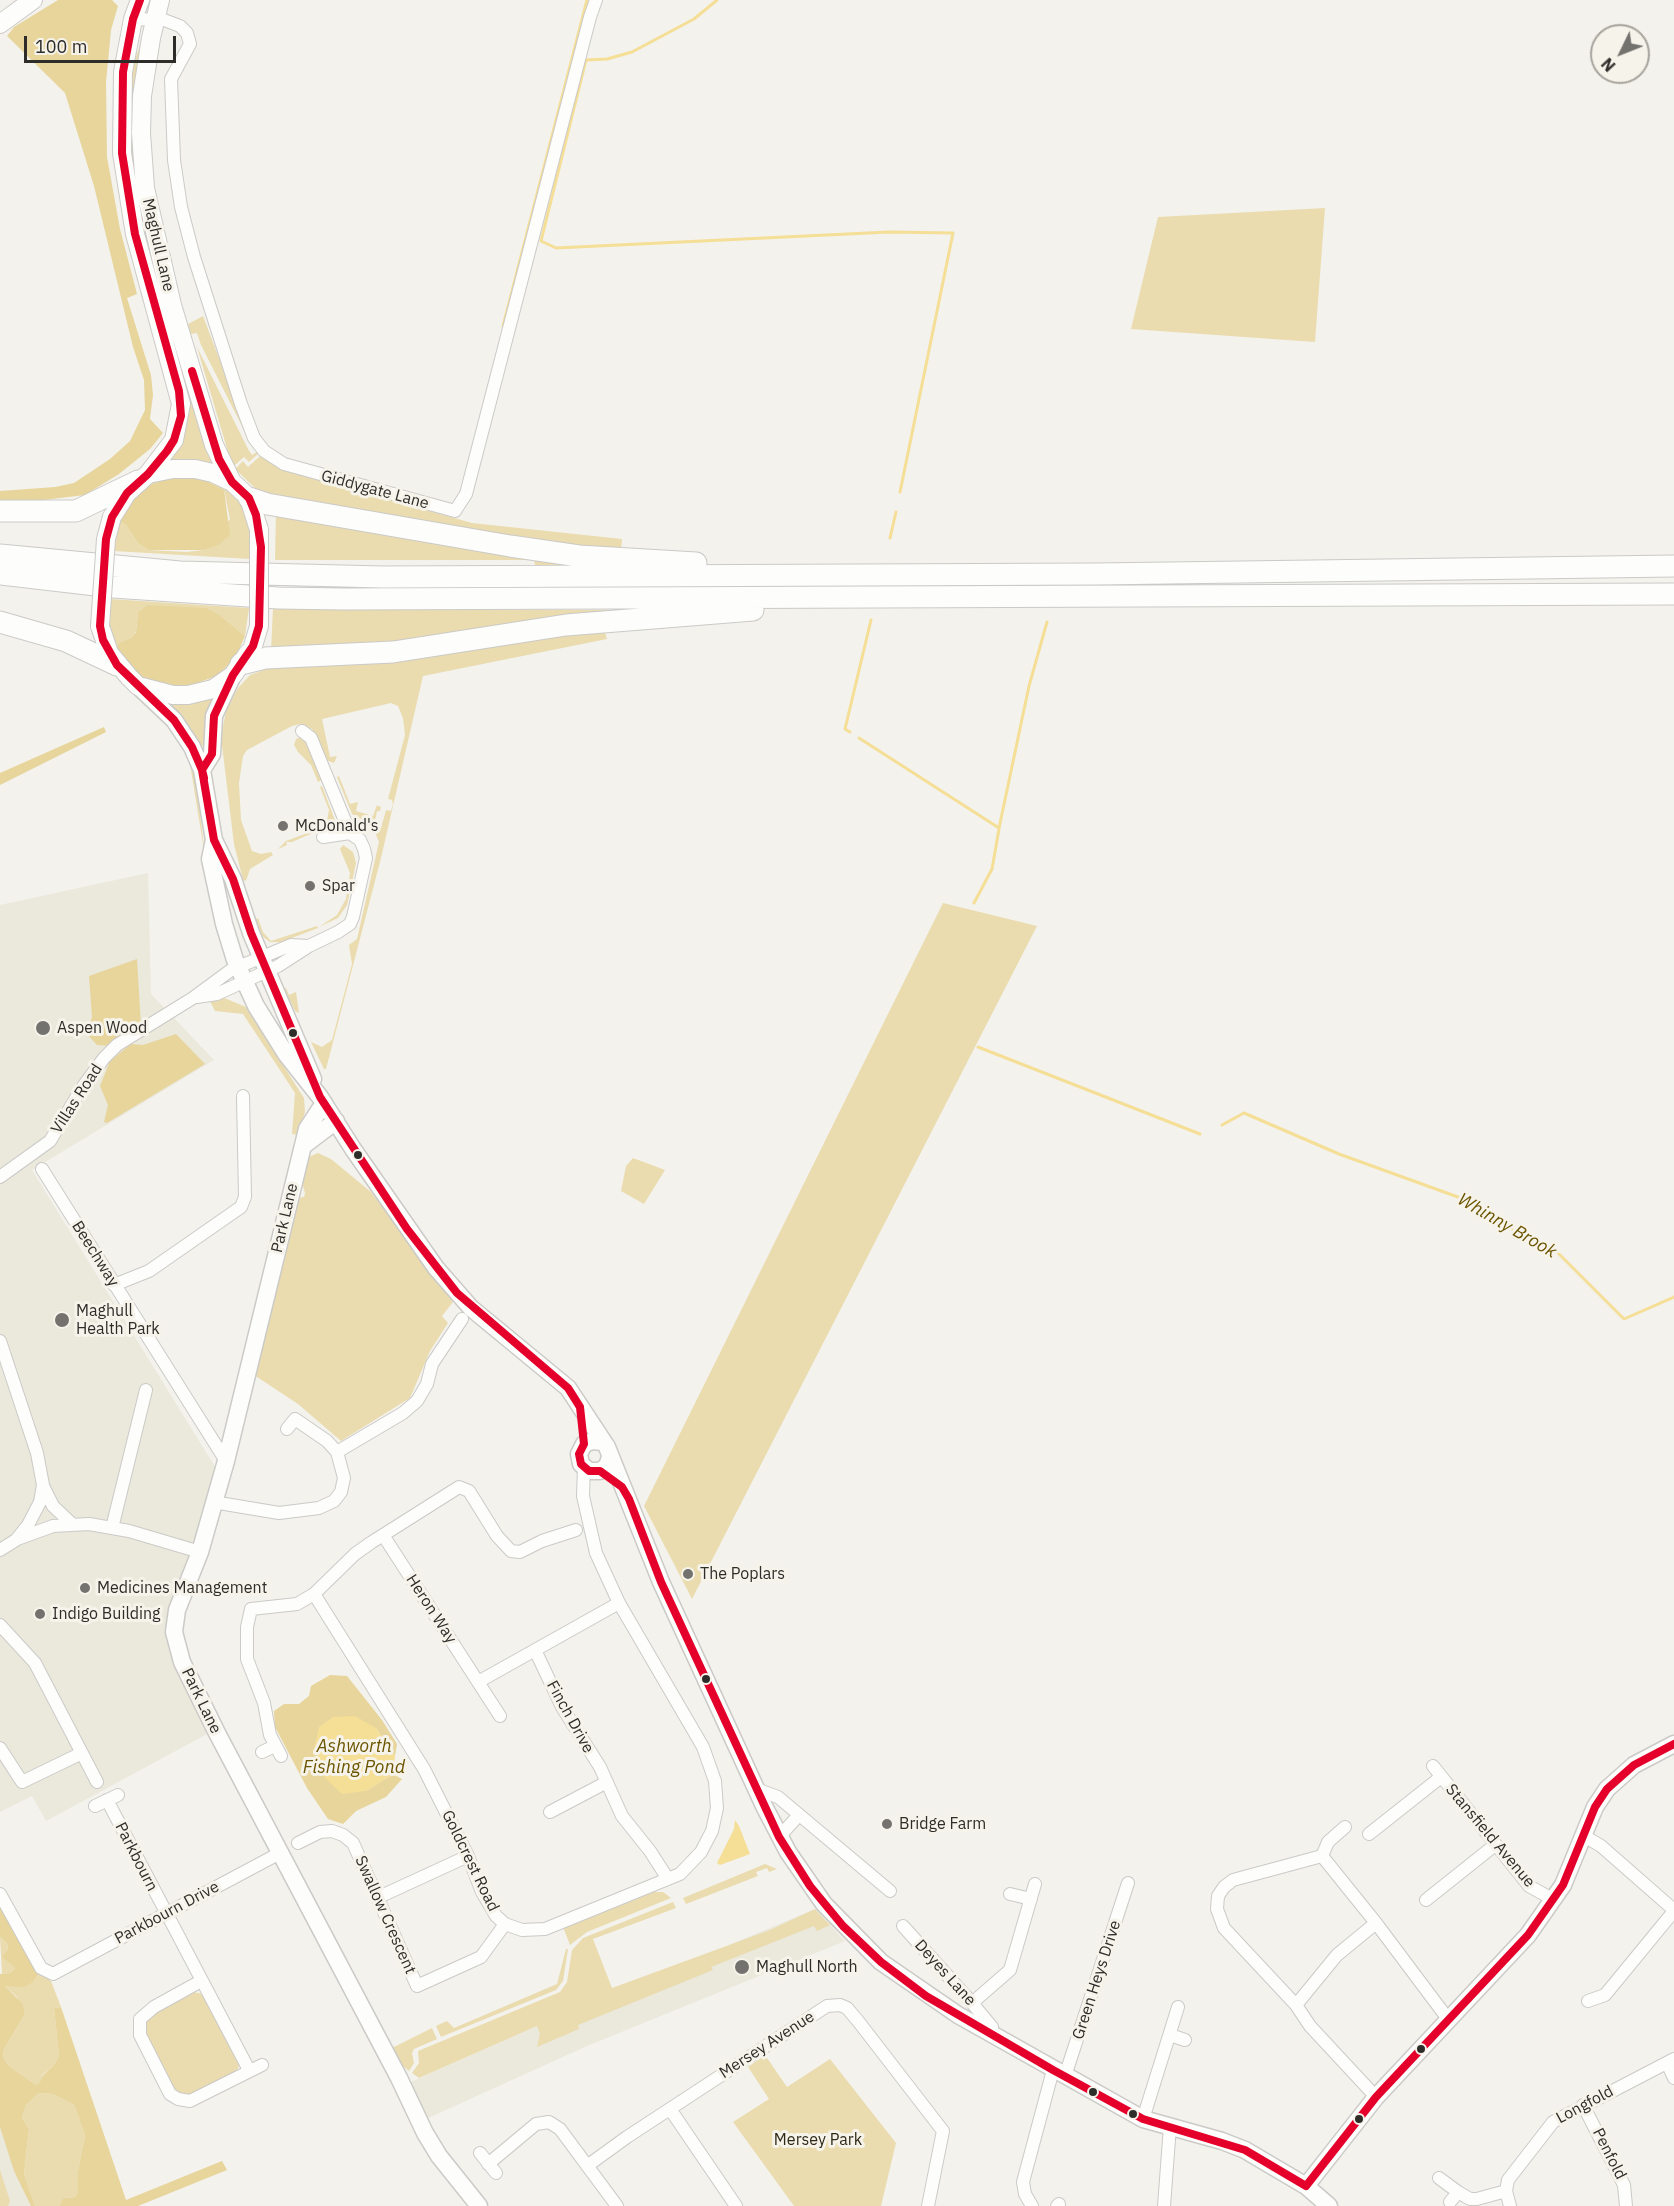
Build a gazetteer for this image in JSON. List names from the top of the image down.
{
  "streets": {
    "main road": ["Maghull Lane"],
    "street": [
      "Giddygate Lane",
      "Villas Road",
      "Park Lane",
      "Beechway",
      "Heron Way",
      "Finch Drive",
      "Stansfield Avenue",
      "Parkbourn",
      "Goldcrest Road",
      "Parkbourn Drive",
      "Swallow Crescent",
      "Deyes Lane",
      "Green Heys Drive",
      "Mersey Avenue",
      "Longfold",
      "Penfold"
    ]
  },
  "crossings": [
    ["Maghull Lane", "Giddygate Lane"],
    ["Park Lane", "Beechway"],
    ["Park Lane", "Parkbourn Drive"],
    ["Finch Drive", "Goldcrest Road"],
    ["Parkbourn", "Parkbourn Drive"],
    ["Goldcrest Road", "Swallow Crescent"],
    ["Deyes Lane", "Green Heys Drive"],
    ["Longfold", "Penfold"]
  ],
  "water": ["Whinny Brook", "Ashworth Fishing Pond"],
  "parks": ["Mersey Park"],
  "places": [
    "McDonald's",
    "Spar",
    "Aspen Wood",
    "Maghull Health Park",
    "The Poplars",
    "Medicines Management",
    "Indigo Building",
    "Bridge Farm",
    "Maghull North"
  ],
  "scale_bar": "100 m",
  "north": "bottom left"
}
